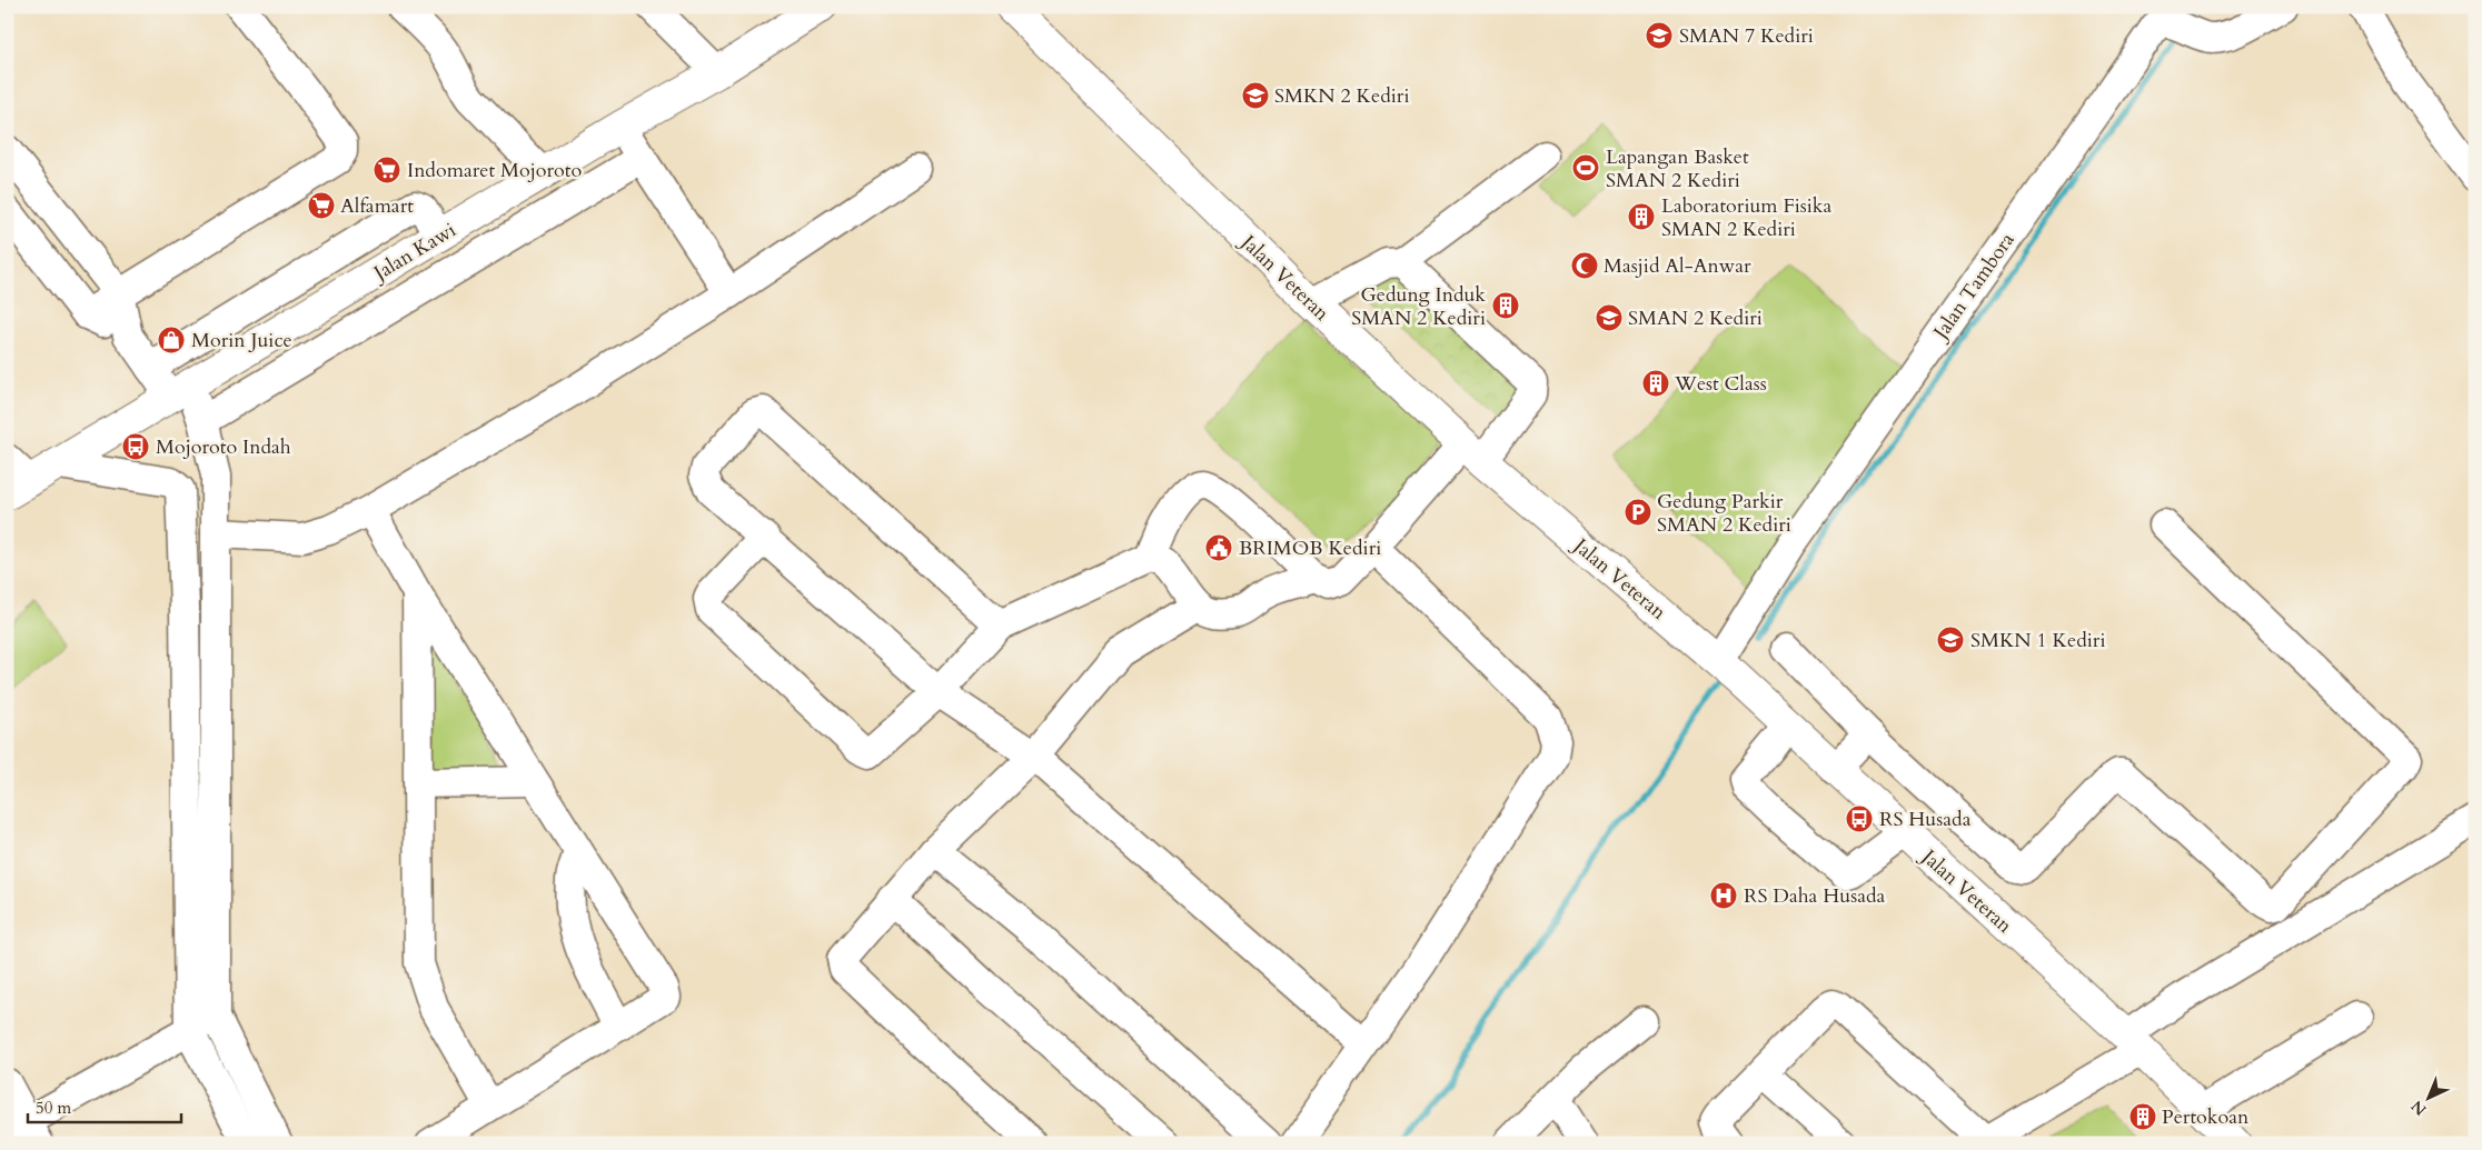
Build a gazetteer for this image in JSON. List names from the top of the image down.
{
  "streets": {
    "main road": ["Jalan Kawi", "Jalan Veteran"],
    "street": ["Jalan Tambora"]
  },
  "crossings": [
    ["Jalan Veteran", "Jalan Tambora"]
  ],
  "places": {
    "school or university": [
      "SMAN 7 Kediri",
      "SMKN 2 Kediri",
      "SMAN 2 Kediri",
      "SMKN 1 Kediri"
    ],
    "sports": ["Lapangan Basket SMAN 2 Kediri"],
    "supermarket": ["Indomaret Mojoroto", "Alfamart"],
    "building": [
      "Laboratorium Fisika SMAN 2 Kediri",
      "Gedung Induk SMAN 2 Kediri",
      "West Class",
      "Pertokoan"
    ],
    "mosque": ["Masjid Al-Anwar"],
    "shop": ["Morin Juice"],
    "bus stop": ["Mojoroto Indah", "RS Husada"],
    "parking": ["Gedung Parkir SMAN 2 Kediri"],
    "public building": ["BRIMOB Kediri"],
    "hospital": ["RS Daha Husada"]
  },
  "scale_bar": "50 m",
  "north": "bottom left"
}
